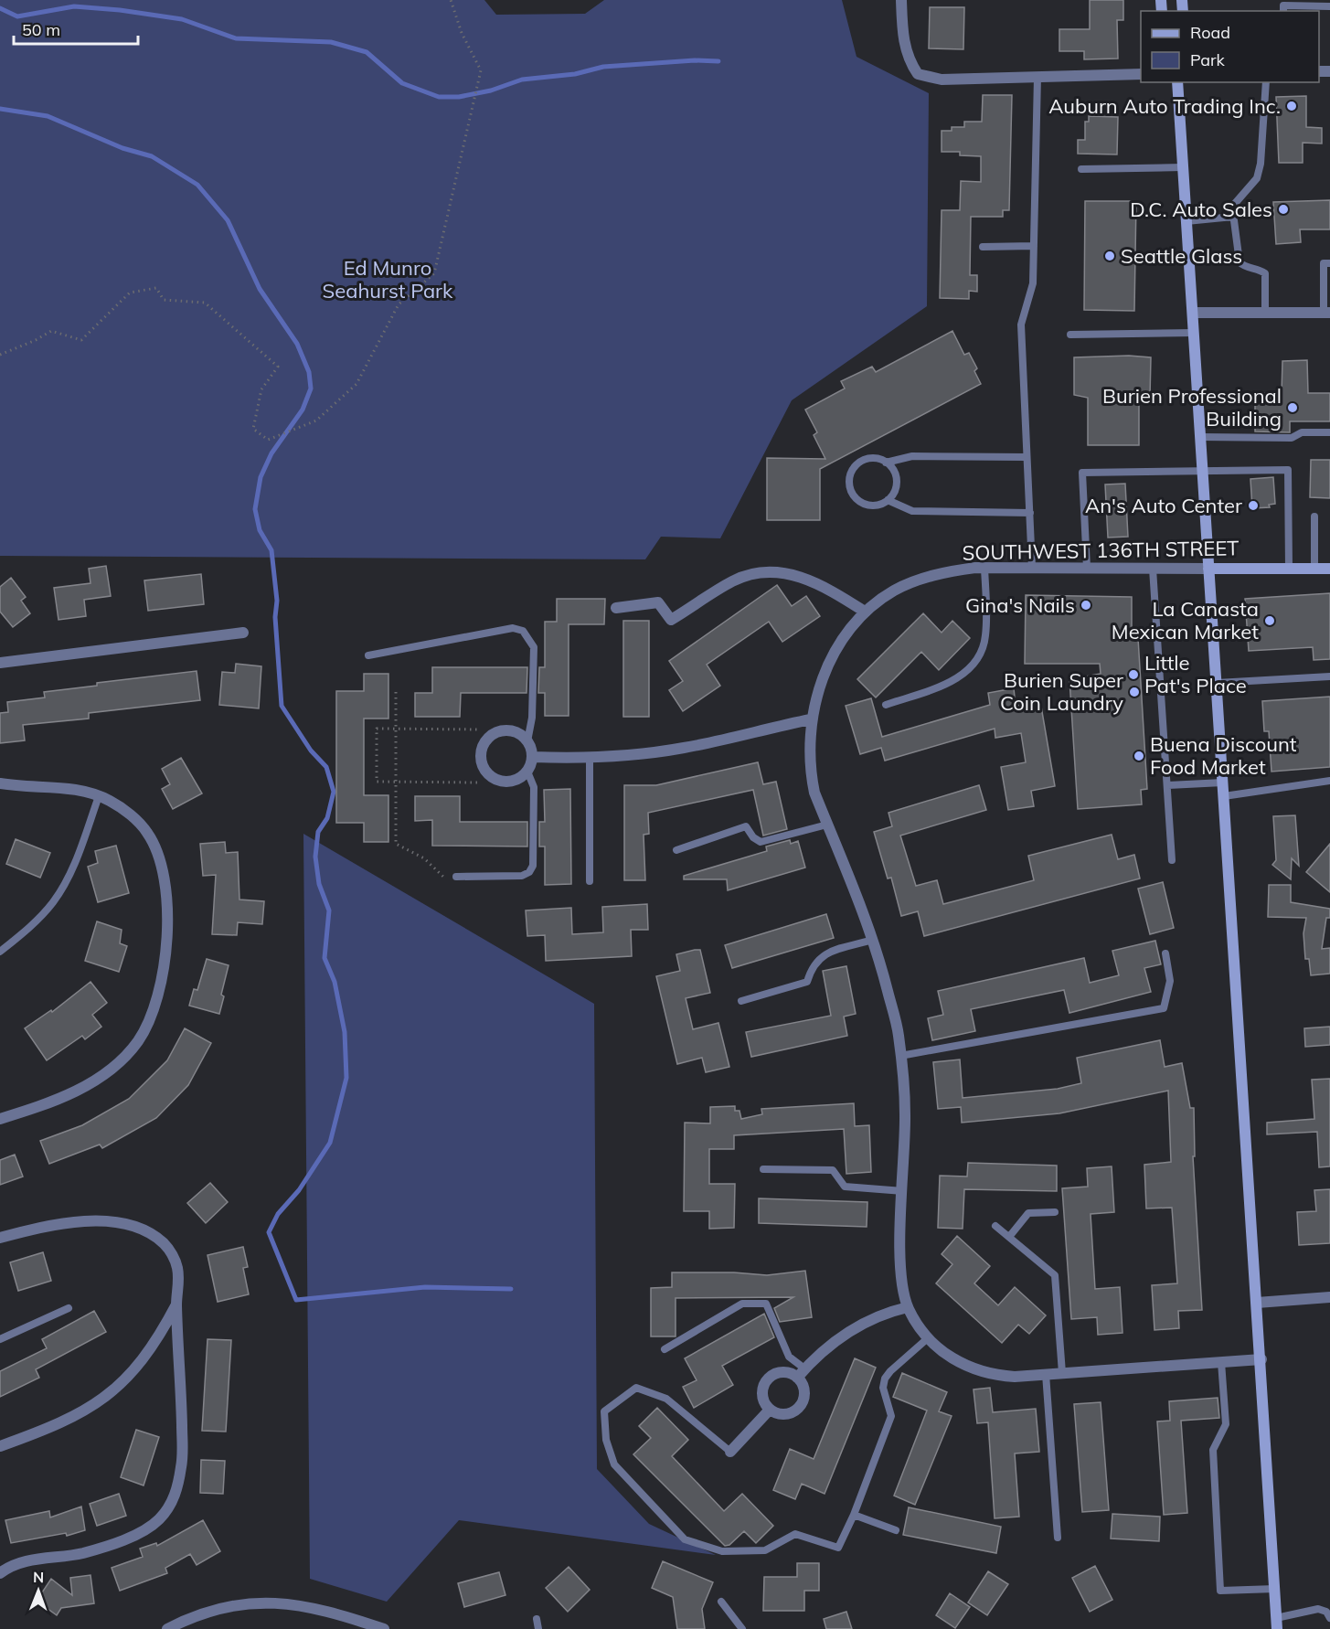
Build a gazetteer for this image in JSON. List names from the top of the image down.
{
  "streets": {
    "main road": ["SOUTHWEST 136TH STREET"]
  },
  "parks": ["Ed Munro Seahurst Park"],
  "places": [
    "Auburn Auto Trading Inc.",
    "D.C. Auto Sales",
    "Seattle Glass",
    "Burien Professional Building",
    "An's Auto Center",
    "Gina's Nails",
    "La Canasta Mexican Market",
    "Little Pat's Place",
    "Burien Super Coin Laundry",
    "Buena Discount Food Market"
  ],
  "legend": ["Road", "Park"],
  "scale_bar": "50 m",
  "north": "top"
}
